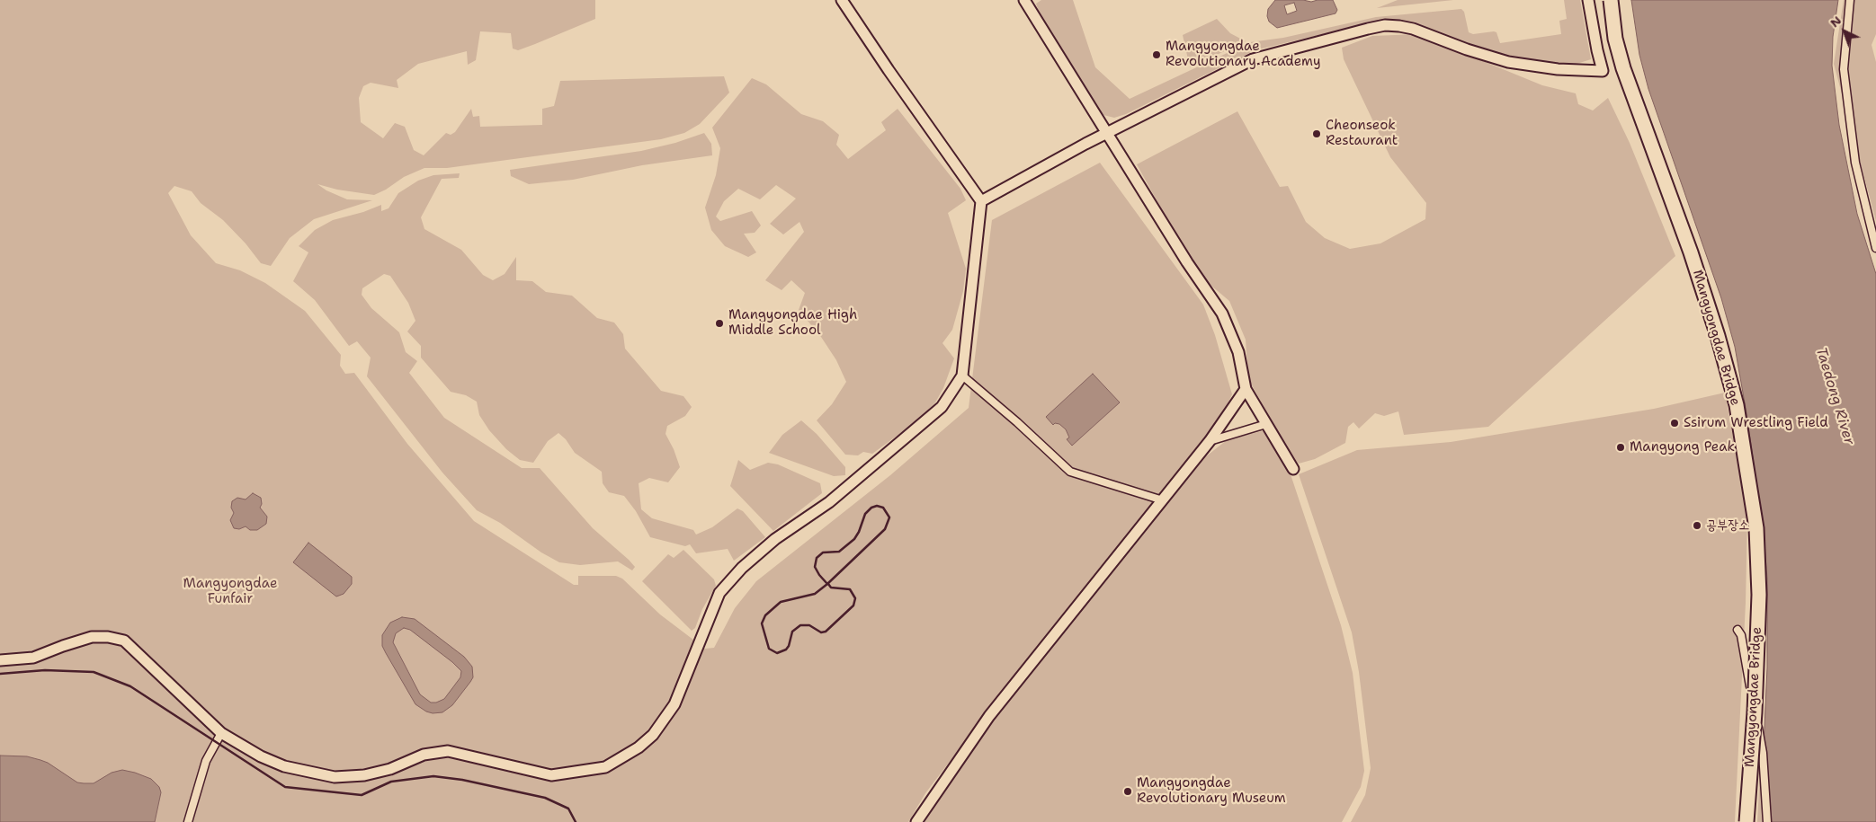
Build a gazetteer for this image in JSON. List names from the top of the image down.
{
  "streets": {
    "highway": ["Mangyongdae Bridge"]
  },
  "water": ["Taedong River"],
  "parks": ["Mangyongdae Funfair"],
  "places": [
    "Mangyongdae Revolutionary Academy",
    "Cheonseok Restaurant",
    "Mangyongdae High Middle School",
    "Ssirum Wrestling Field",
    "Mangyong Peak",
    "공부장소",
    "Mangyongdae Revolutionary Museum"
  ],
  "north": "top left"
}
